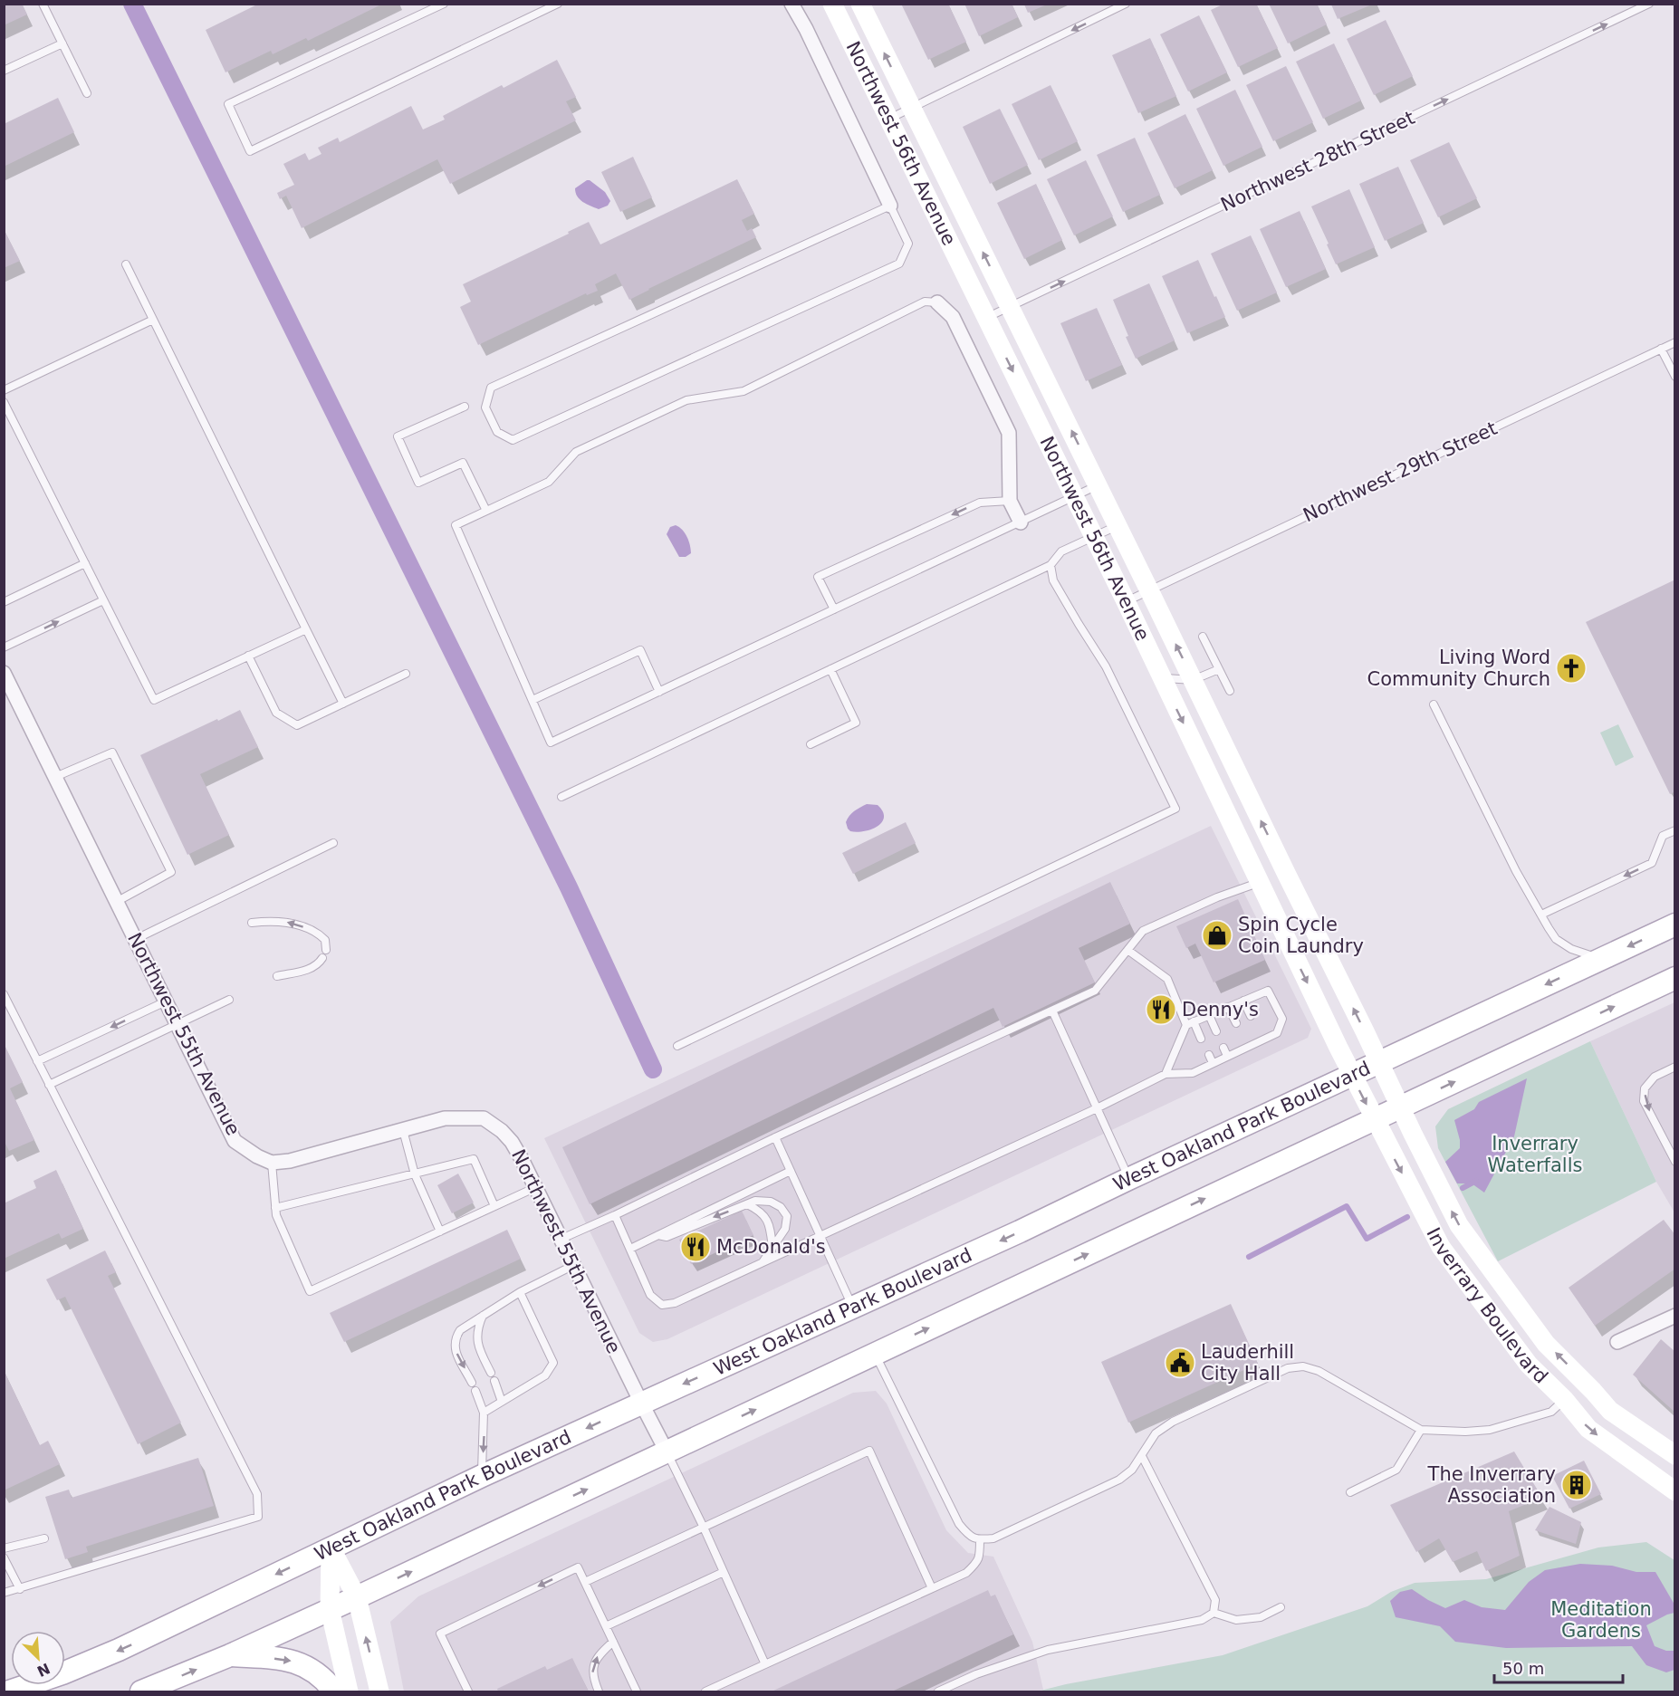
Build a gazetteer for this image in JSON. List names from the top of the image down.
{
  "streets": {
    "main road": ["West Oakland Park Boulevard"],
    "street": ["Northwest 56th Avenue", "Northwest 55th Avenue", "Inverrary Boulevard"],
    "lane": ["Northwest 28th Street", "Northwest 29th Street"]
  },
  "crossings": [
    ["Northwest 56th Avenue", "Northwest 28th Street"],
    ["Northwest 56th Avenue", "Northwest 29th Street"],
    ["Northwest 56th Avenue", "West Oakland Park Boulevard"],
    ["Northwest 56th Avenue", "Inverrary Boulevard"],
    ["Northwest 55th Avenue", "West Oakland Park Boulevard"],
    ["West Oakland Park Boulevard", "Inverrary Boulevard"]
  ],
  "one_way": ["Northwest 28th Street"],
  "parks": ["Inverrary Waterfalls", "Meditation Gardens"],
  "places": {
    "church": ["Living Word Community Church"],
    "shop": ["Spin Cycle Coin Laundry"],
    "restaurant": ["Denny's", "McDonald's"],
    "public building": ["Lauderhill City Hall"],
    "building": ["The Inverrary Association"]
  },
  "scale_bar": "50 m",
  "north": "bottom right"
}
